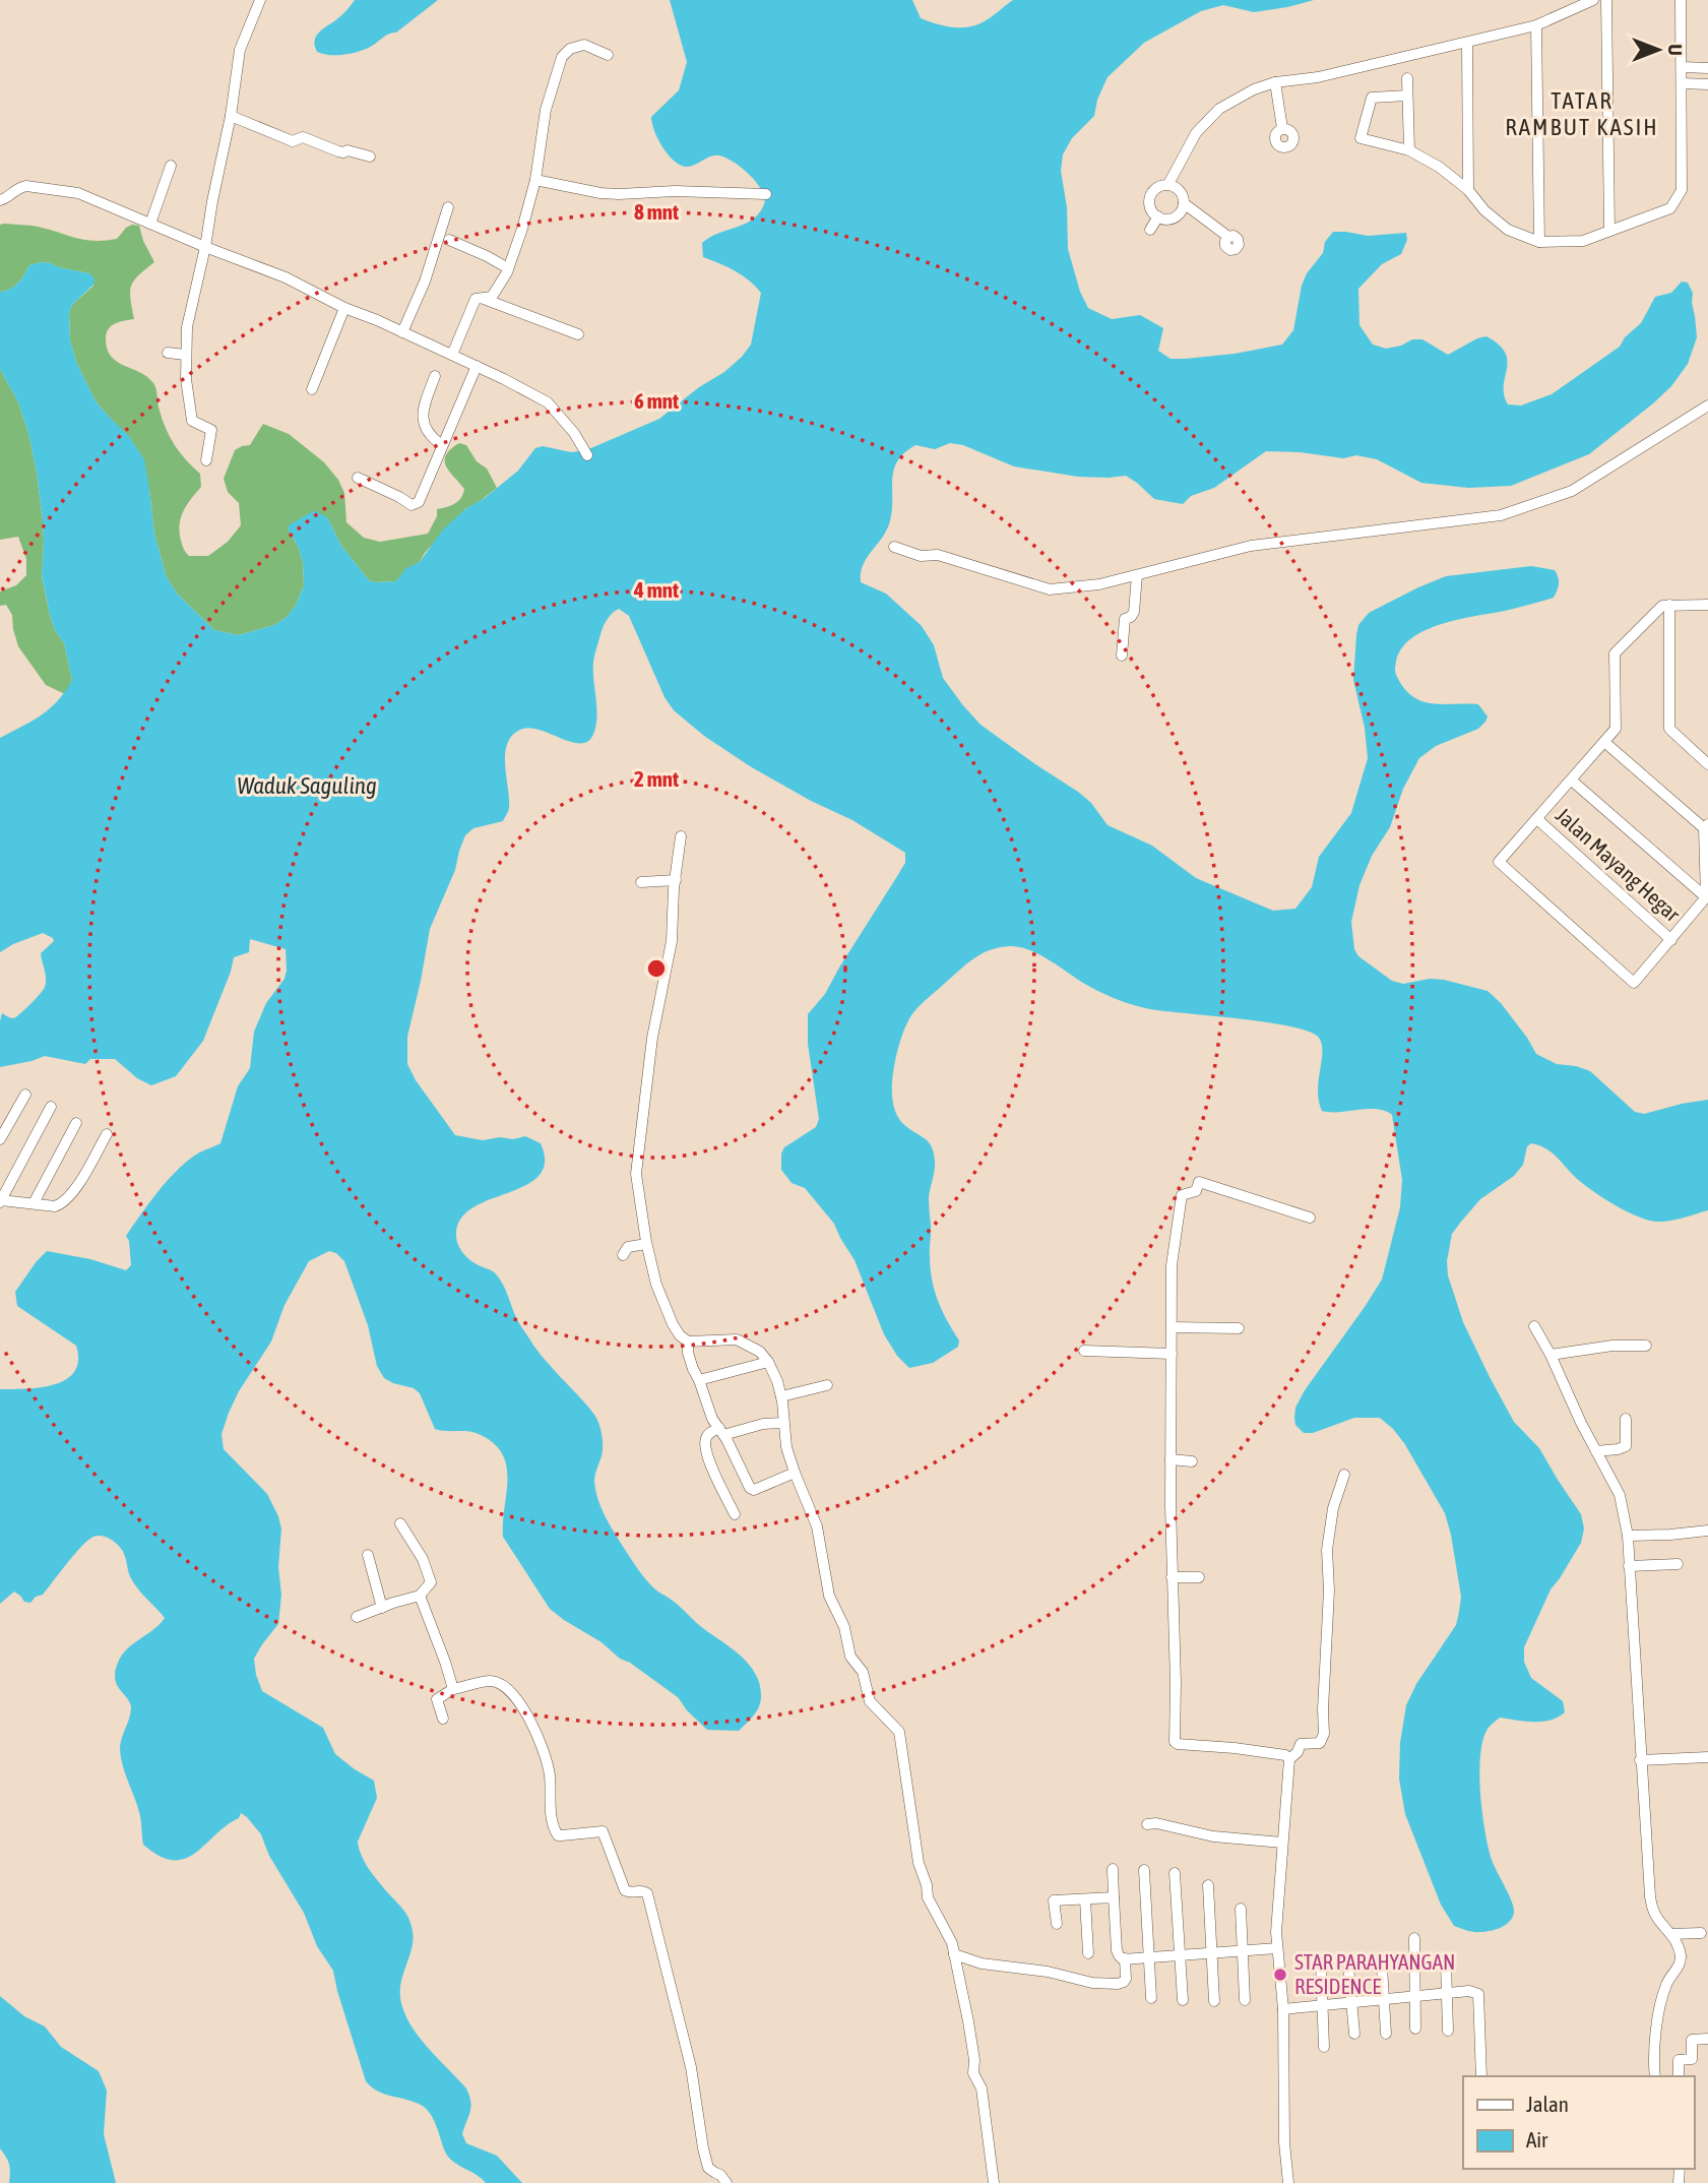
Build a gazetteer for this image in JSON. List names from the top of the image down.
{
  "streets": {
    "street": ["Jalan Mayang Hegar"]
  },
  "districts": ["TATAR RAMBUT KASIH"],
  "water": ["Waduk Saguling"],
  "places": ["STAR PARAHYANGAN RESIDENCE"],
  "legend": ["Jalan", "Air"],
  "north": "right",
  "rings": [
    "8 mnt",
    "6 mnt",
    "4 mnt",
    "2 mnt"
  ]
}
